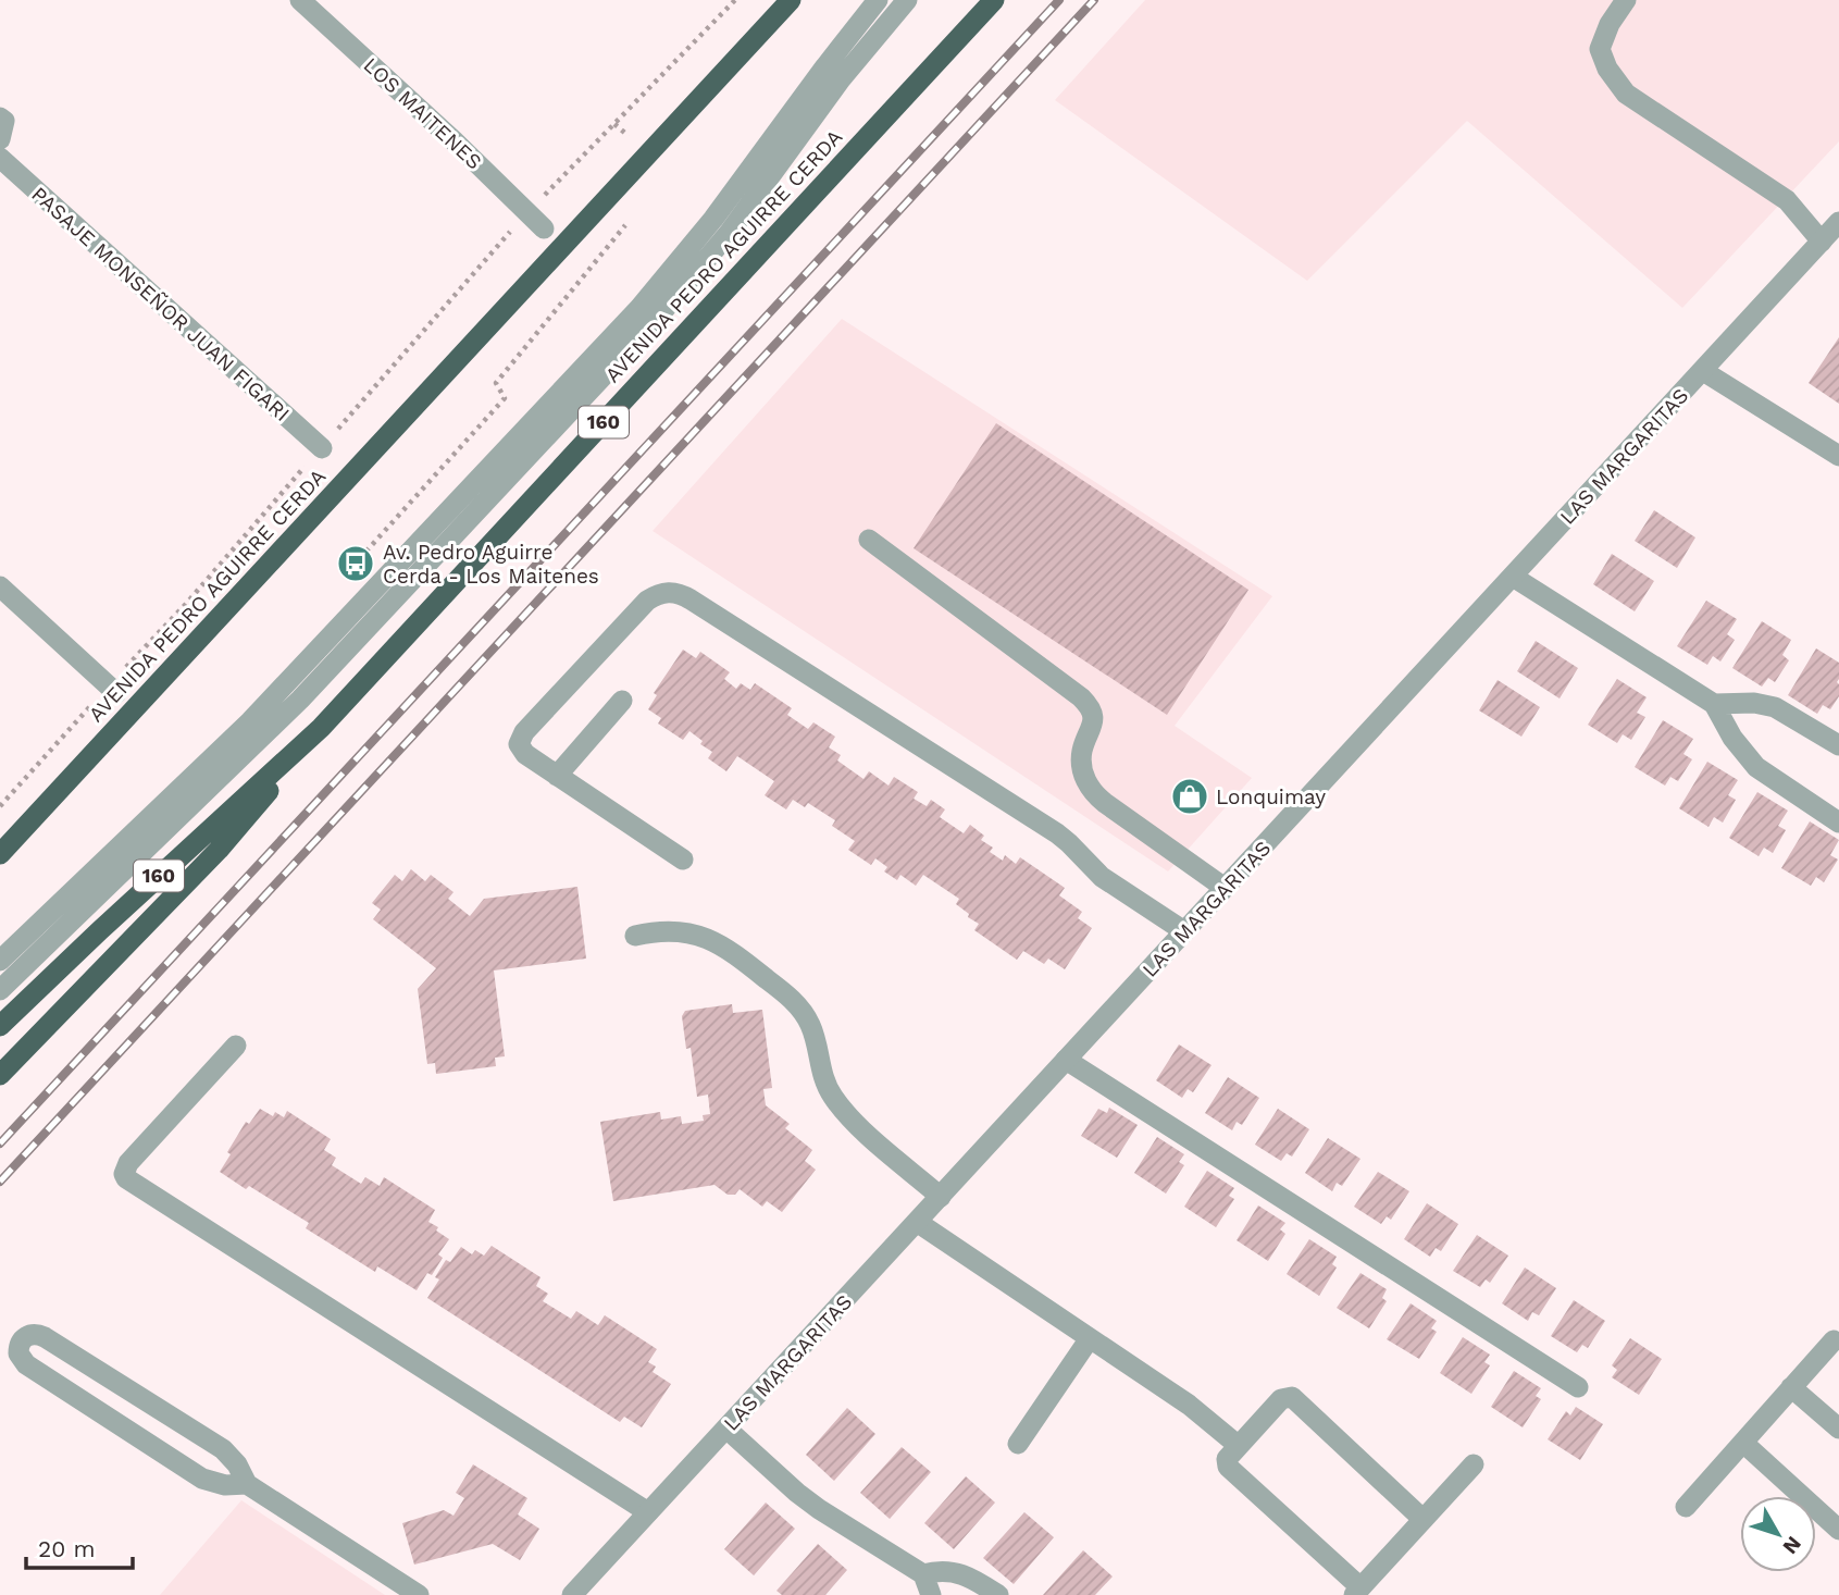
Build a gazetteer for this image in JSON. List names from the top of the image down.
{
  "streets": {
    "highway": ["AVENIDA PEDRO AGUIRRE CERDA", "160"],
    "street": ["LOS MAITENES", "PASAJE MONSEÑOR JUAN FIGARI", "LAS MARGARITAS"]
  },
  "places": {
    "bus stop": ["Av. Pedro Aguirre Cerda - Los Maitenes"],
    "shop": ["Lonquimay"]
  },
  "scale_bar": "20 m",
  "north": "bottom right"
}
